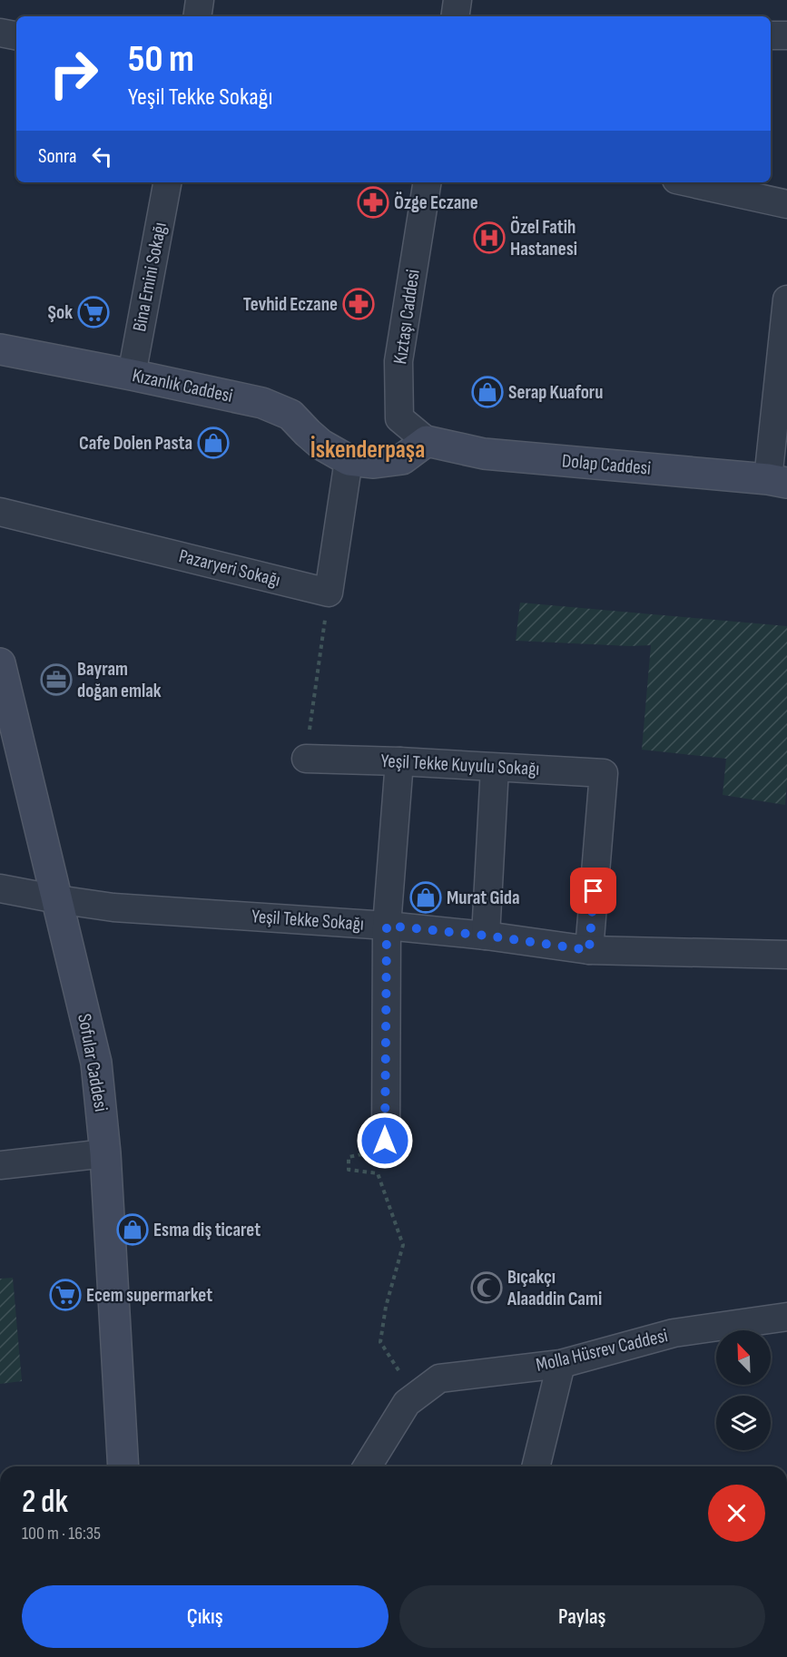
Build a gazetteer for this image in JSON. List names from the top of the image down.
{
  "streets": {
    "main road": ["Kızanlık Caddesi", "Dolap Caddesi", "Sofular Caddesi"],
    "street": [
      "Bina Emini Sokağı",
      "Kıztaşı Caddesi",
      "Pazaryeri Sokağı",
      "Yeşil Tekke Kuyulu Sokağı",
      "Yeşil Tekke Sokağı",
      "Molla Hüsrev Caddesi"
    ]
  },
  "crossings": [
    ["Bina Emini Sokağı", "Kızanlık Caddesi"],
    ["Kıztaşı Caddesi", "Dolap Caddesi"],
    ["Yeşil Tekke Kuyulu Sokağı", "Yeşil Tekke Sokağı"],
    ["Yeşil Tekke Sokağı", "Sofular Caddesi"]
  ],
  "districts": ["İskenderpaşa"],
  "places": {
    "pharmacy": ["Özge Eczane", "Tevhid Eczane"],
    "hospital": ["Özel Fatih Hastanesi"],
    "supermarket": ["Şok", "Ecem supermarket"],
    "shop": [
      "Serap Kuaforu",
      "Cafe Dolen Pasta",
      "Murat Gida",
      "Esma diş ticaret"
    ],
    "office": ["Bayram doğan emlak"],
    "mosque": ["Bıçakçı Alaaddin Cami"]
  },
  "north": "top left",
  "page": {
    "turn": ["50 m", "Yeşil Tekke Sokağı"],
    "then": "Sonra",
    "heading": ["2 dk", "100 m · 16:35"],
    "buttons": ["Çıkış", "Paylaş"]
  }
}
